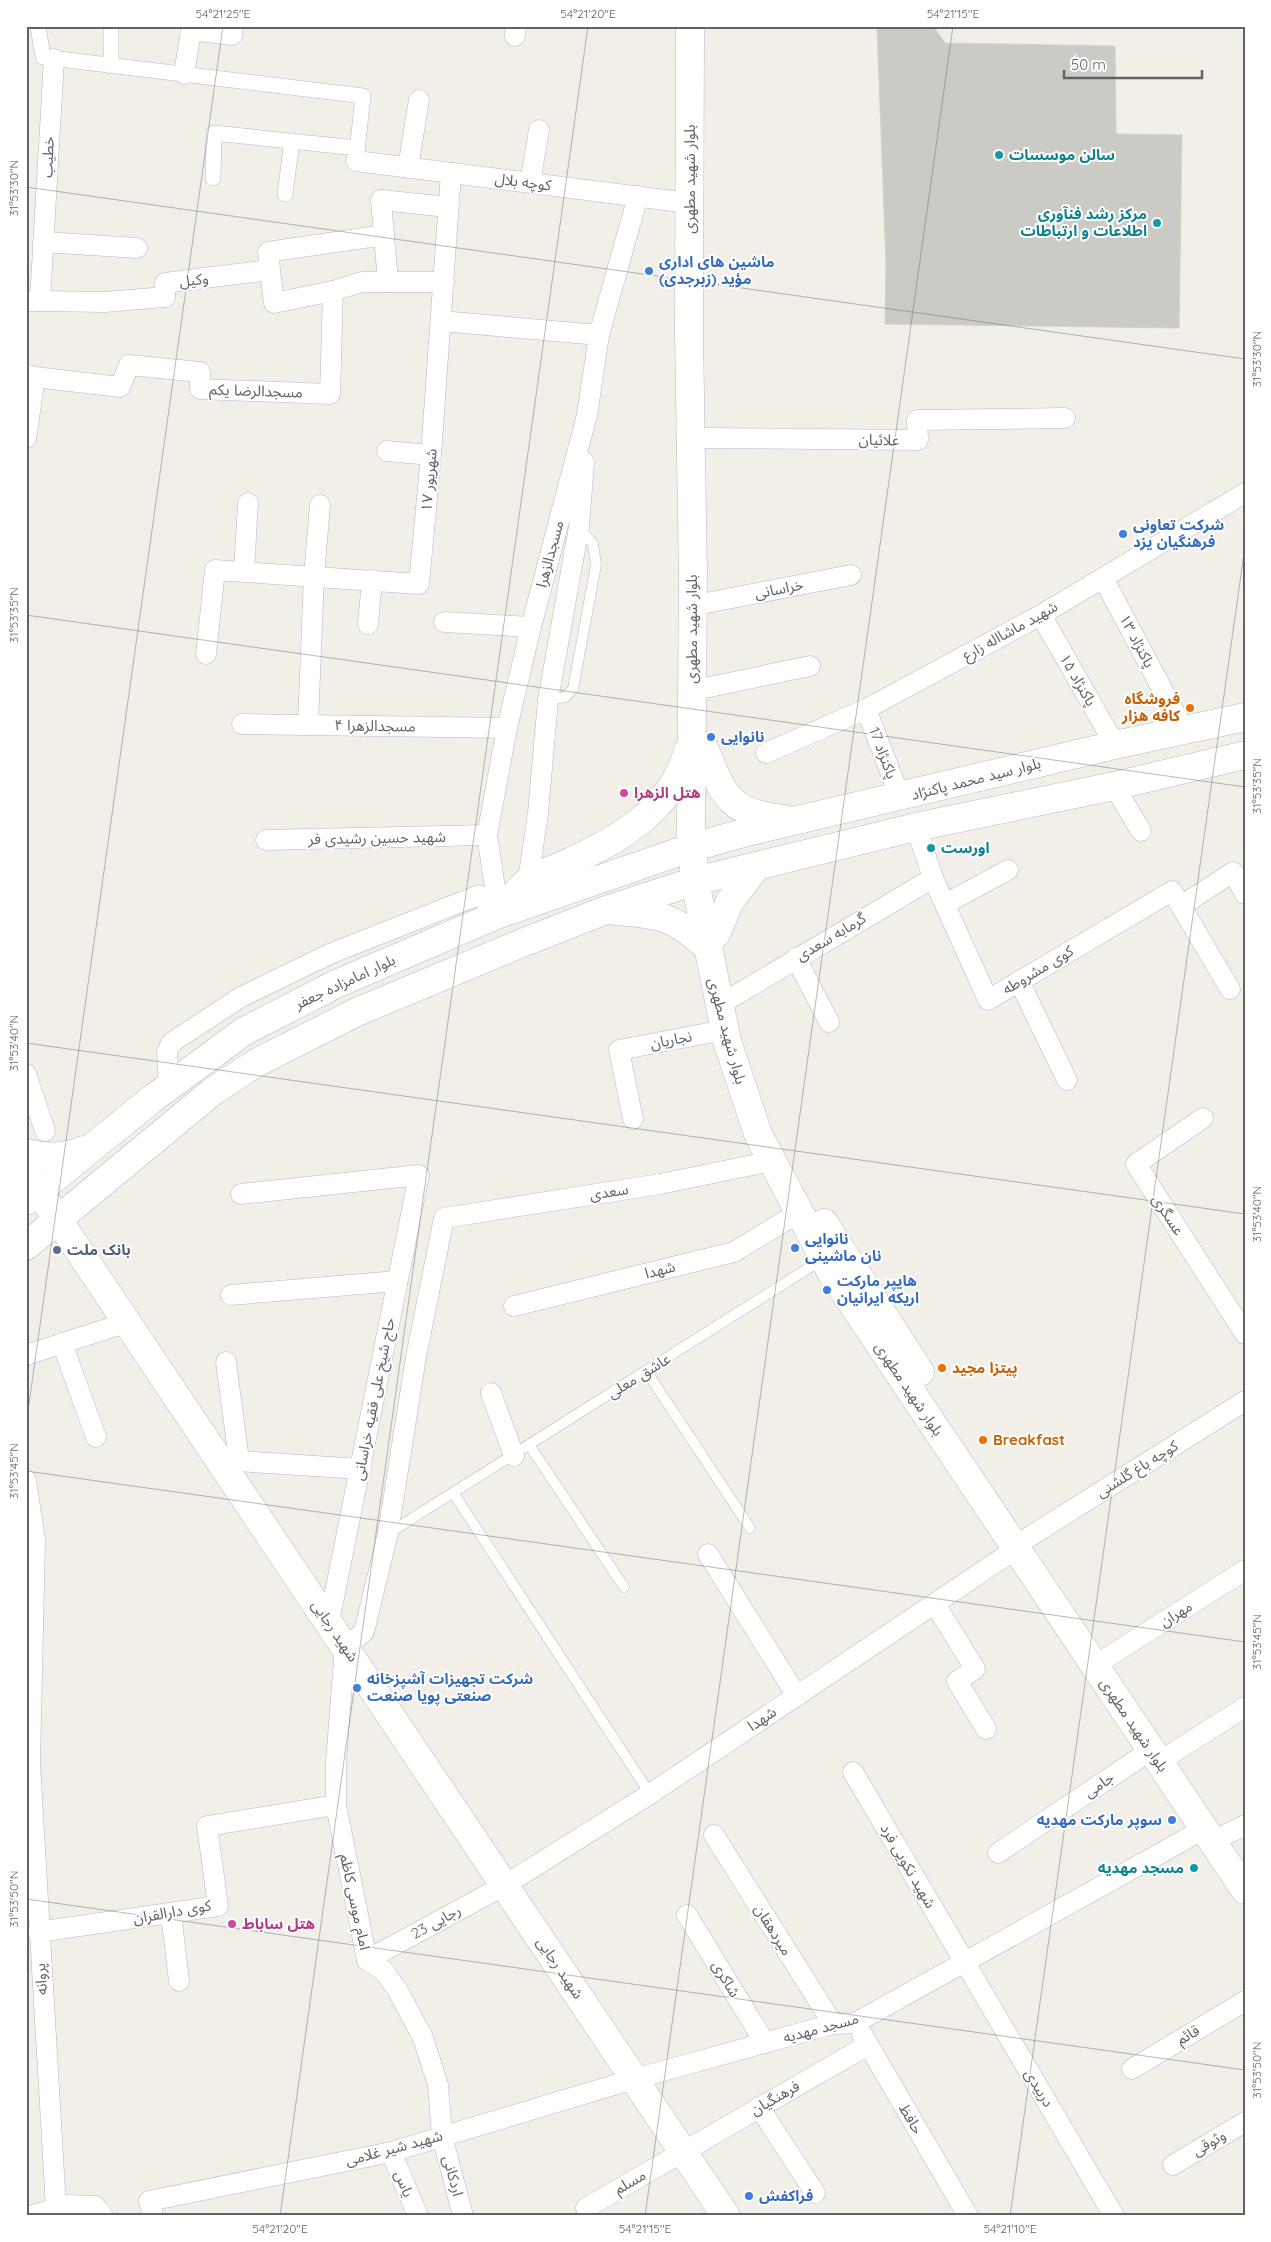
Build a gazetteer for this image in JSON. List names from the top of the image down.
{
  "streets": {
    "main road": [
      "بلوار شهید مطهری",
      "بلوار سید محمد پاکنژاد",
      "بلوار امامزاده جعفر",
      "شهید رجایی"
    ],
    "street": [
      "خطیب",
      "کوچه بلال",
      "وکیل",
      "مسجدالرضا یکم",
      "علائیان",
      "۱۷ شهریور",
      "مسجدالزهرا",
      "خراسانی",
      "شهید ماشااله زارع",
      "پاکنژاد ۱۳",
      "پاکنژاد ۱۵",
      "مسجدالزهرا ۴",
      "پاکنژاد 17",
      "شهید حسین رشیدی فر",
      "گرمابه سعدی",
      "کوی مشروطه",
      "نجاریان",
      "سعدی",
      "عسگری",
      "شهدا",
      "حاج شیخ علی فقیه خراسانی",
      "کوچه باغ گلشنی",
      "مهران",
      "جامی",
      "شهید نکویی فرد",
      "امام موسی کاظم",
      "کوی دارالقران",
      "رجایی 23",
      "میردهقان",
      "پروانه",
      "شاکری",
      "مسجد مهدیه",
      "قائم",
      "دربیدی",
      "فرهنگیان",
      "حافظ",
      "وثوقی",
      "شهید شیر غلامی",
      "اردکانی",
      "مسلم",
      "یاس"
    ],
    "lane": ["عاشق معلی"]
  },
  "crossings": [
    ["خطیب", "وکیل"],
    ["بلوار شهید مطهری", "کوچه بلال"],
    ["بلوار شهید مطهری", "علائیان"],
    ["بلوار شهید مطهری", "خراسانی"],
    ["بلوار شهید مطهری", "بلوار سید محمد پاکنژاد"],
    ["بلوار شهید مطهری", "گرمابه سعدی"],
    ["بلوار شهید مطهری", "بلوار امامزاده جعفر"],
    ["بلوار شهید مطهری", "نجاریان"],
    ["بلوار شهید مطهری", "سعدی"],
    ["بلوار شهید مطهری", "شهدا"],
    ["بلوار شهید مطهری", "عاشق معلی"],
    ["بلوار شهید مطهری", "کوچه باغ گلشنی"],
    ["بلوار شهید مطهری", "مهران"],
    ["بلوار شهید مطهری", "جامی"],
    ["بلوار شهید مطهری", "مسجد مهدیه"],
    ["کوچه بلال", "۱۷ شهریور"],
    ["کوچه بلال", "مسجدالزهرا"],
    ["مسجدالزهرا", "مسجدالزهرا ۴"],
    ["مسجدالزهرا", "شهید حسین رشیدی فر"],
    ["مسجدالزهرا", "بلوار امامزاده جعفر"],
    ["شهید ماشااله زارع", "پاکنژاد ۱۳"],
    ["شهید ماشااله زارع", "پاکنژاد ۱۵"],
    ["شهید ماشااله زارع", "پاکنژاد 17"],
    ["پاکنژاد ۱۳", "بلوار سید محمد پاکنژاد"],
    ["پاکنژاد ۱۵", "بلوار سید محمد پاکنژاد"],
    ["پاکنژاد 17", "بلوار سید محمد پاکنژاد"],
    ["بلوار سید محمد پاکنژاد", "بلوار امامزاده جعفر"],
    ["گرمابه سعدی", "کوی مشروطه"],
    ["بلوار امامزاده جعفر", "شهید رجایی"],
    ["سعدی", "عاشق معلی"],
    ["شهدا", "کوچه باغ گلشنی"],
    ["شهدا", "شهید رجایی"],
    ["شهدا", "رجایی 23"],
    ["حاج شیخ علی فقیه خراسانی", "شهید رجایی"],
    ["شهید رجایی", "امام موسی کاظم"],
    ["شهید رجایی", "رجایی 23"],
    ["شهید رجایی", "مسجد مهدیه"],
    ["شهید رجایی", "فرهنگیان"],
    ["شهید رجایی", "شهید شیر غلامی"],
    ["شهید رجایی", "مسلم"],
    ["شهید نکویی فرد", "مسجد مهدیه"],
    ["شهید نکویی فرد", "دربیدی"],
    ["امام موسی کاظم", "کوی دارالقران"],
    ["امام موسی کاظم", "رجایی 23"],
    ["امام موسی کاظم", "شهید شیر غلامی"],
    ["امام موسی کاظم", "اردکانی"],
    ["کوی دارالقران", "پروانه"],
    ["میردهقان", "مسجد مهدیه"],
    ["شاکری", "مسجد مهدیه"],
    ["مسجد مهدیه", "دربیدی"],
    ["مسجد مهدیه", "حافظ"],
    ["مسجد مهدیه", "شهید شیر غلامی"],
    ["فرهنگیان", "حافظ"],
    ["فرهنگیان", "مسلم"],
    ["شهید شیر غلامی", "اردکانی"],
    ["شهید شیر غلامی", "یاس"]
  ],
  "places": [
    "سالن موسسات",
    "مرکز رشد فنآوری اطلاعات و ارتباطات",
    "ماشین های اداری مؤید (زبرجدی)",
    "شرکت تعاونی فرهنگیان یزد",
    "فروشگاه کافه هزار",
    "نانوایی",
    "هتل الزهرا",
    "اورست",
    "نانوایی نان ماشینی",
    "بانک ملت",
    "هایپر مارکت اریکه ایرانیان",
    "پیتزا مجید",
    "Breakfast",
    "شرکت تجهیزات آشپزخانه صنعتی پویا صنعت",
    "سوپر مارکت مهدیه",
    "مسجد مهدیه",
    "هتل ساباط",
    "فراکفش"
  ],
  "scale_bar": "50 m",
  "coordinates": [
    "54°21'25\"E",
    "54°21'20\"E",
    "54°21'15\"E",
    "31°53'30\"N",
    "31°53'35\"N",
    "31°53'40\"N",
    "31°53'45\"N",
    "31°53'50\"N",
    "54°21'10\"E"
  ]
}
